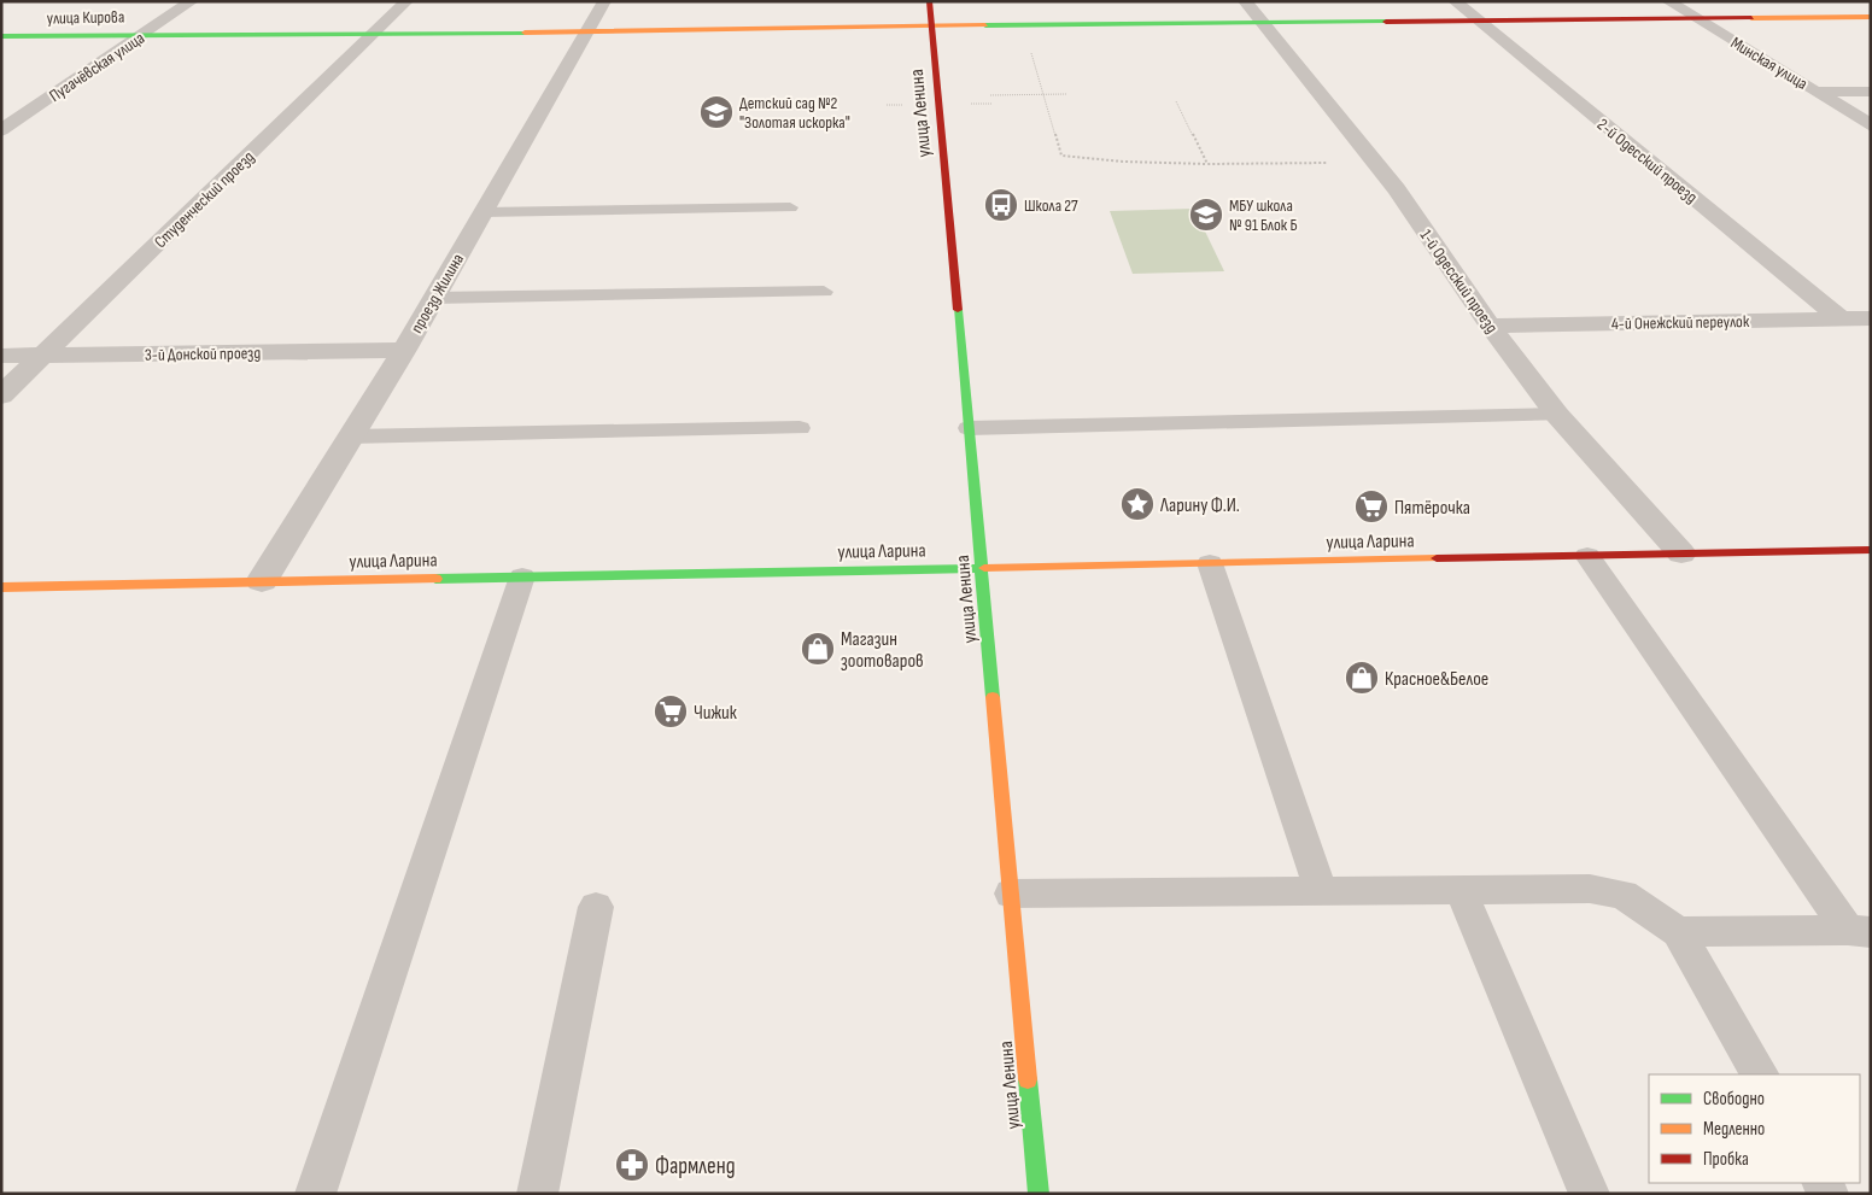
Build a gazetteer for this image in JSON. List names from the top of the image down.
{
  "streets": {
    "street": [
      "улица Кирова",
      "Минская улица",
      "Пугачёвская улица",
      "улица Ленина",
      "2-й Одесский проезд",
      "Студенческий проезд",
      "1-й Одесский проезд",
      "проезд Жилина",
      "4-й Онежский переулок",
      "3-й Донской проезд",
      "улица Ларина"
    ]
  },
  "crossings": [
    ["улица Кирова", "Минская улица"],
    ["улица Кирова", "Пугачёвская улица"],
    ["улица Кирова", "улица Ленина"],
    ["улица Кирова", "2-й Одесский проезд"],
    ["улица Кирова", "Студенческий проезд"],
    ["улица Кирова", "1-й Одесский проезд"],
    ["улица Кирова", "проезд Жилина"],
    ["улица Ленина", "улица Ларина"],
    ["2-й Одесский проезд", "4-й Онежский переулок"],
    ["Студенческий проезд", "3-й Донской проезд"],
    ["1-й Одесский проезд", "4-й Онежский переулок"],
    ["1-й Одесский проезд", "улица Ларина"],
    ["проезд Жилина", "3-й Донской проезд"],
    ["проезд Жилина", "улица Ларина"]
  ],
  "places": {
    "school or university": ["Детский сад №2 \"Золотая искорка\"", "МБУ школа № 91 Блок Б"],
    "bus stop": ["Школа 27"],
    "place": ["Ларину Ф.И."],
    "supermarket": ["Пятёрочка", "Чижик"],
    "shop": ["Магазин зоотоваров", "Красное&Белое"],
    "pharmacy": ["Фармленд"]
  },
  "legend": ["Свободно", "Медленно", "Пробка"]
}
